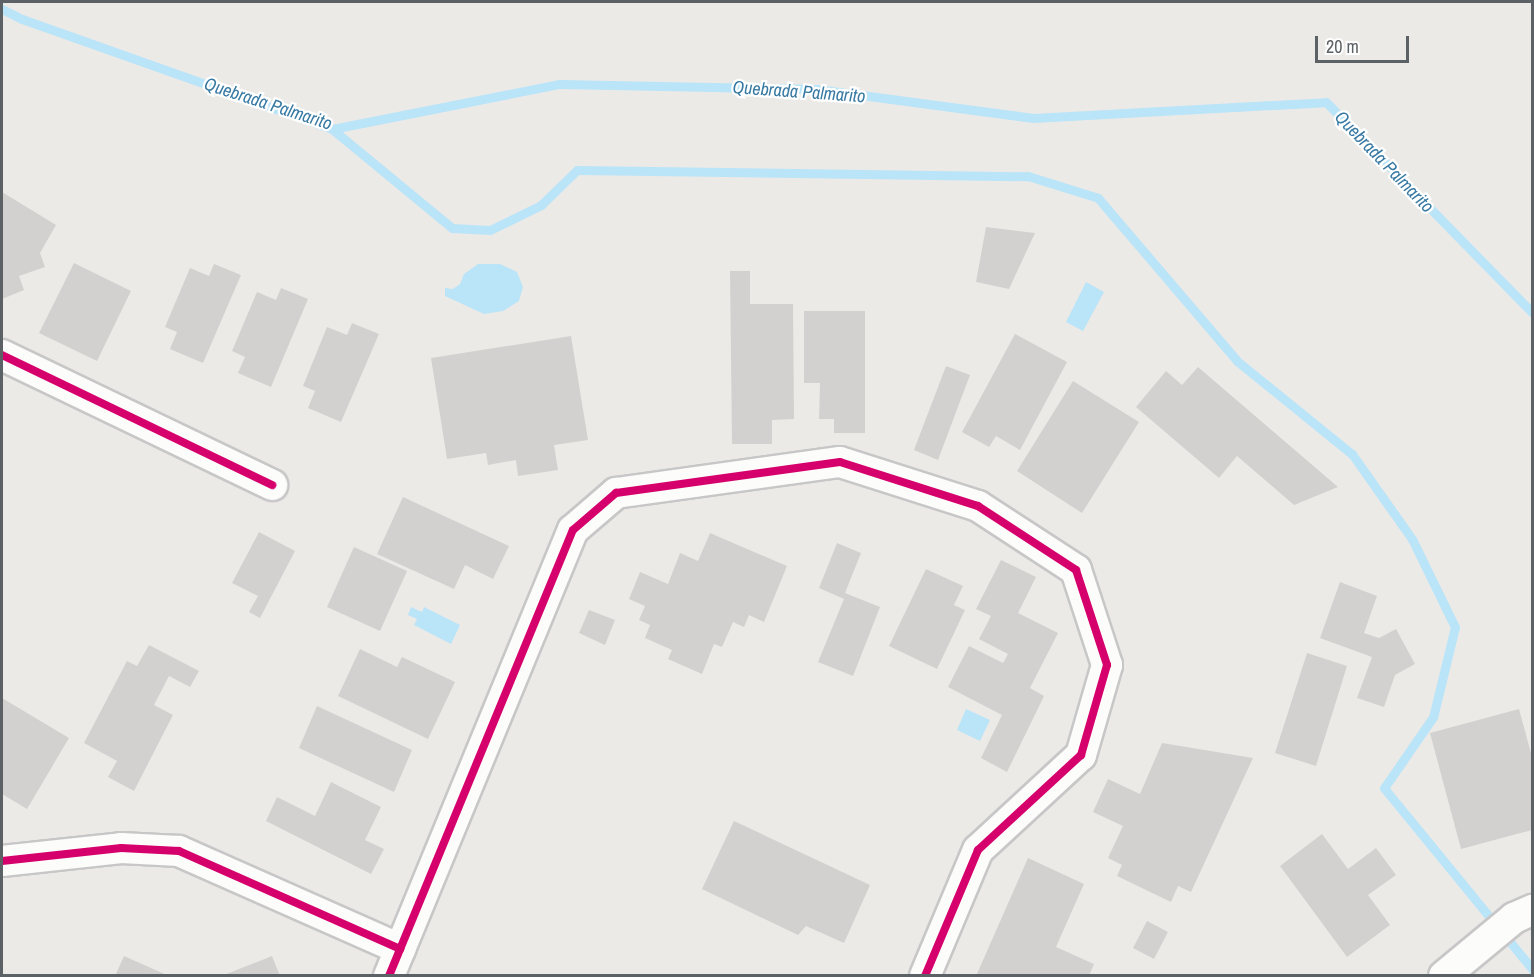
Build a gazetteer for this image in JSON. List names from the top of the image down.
{
  "water": ["Quebrada Palmarito"],
  "scale_bar": "20 m"
}
